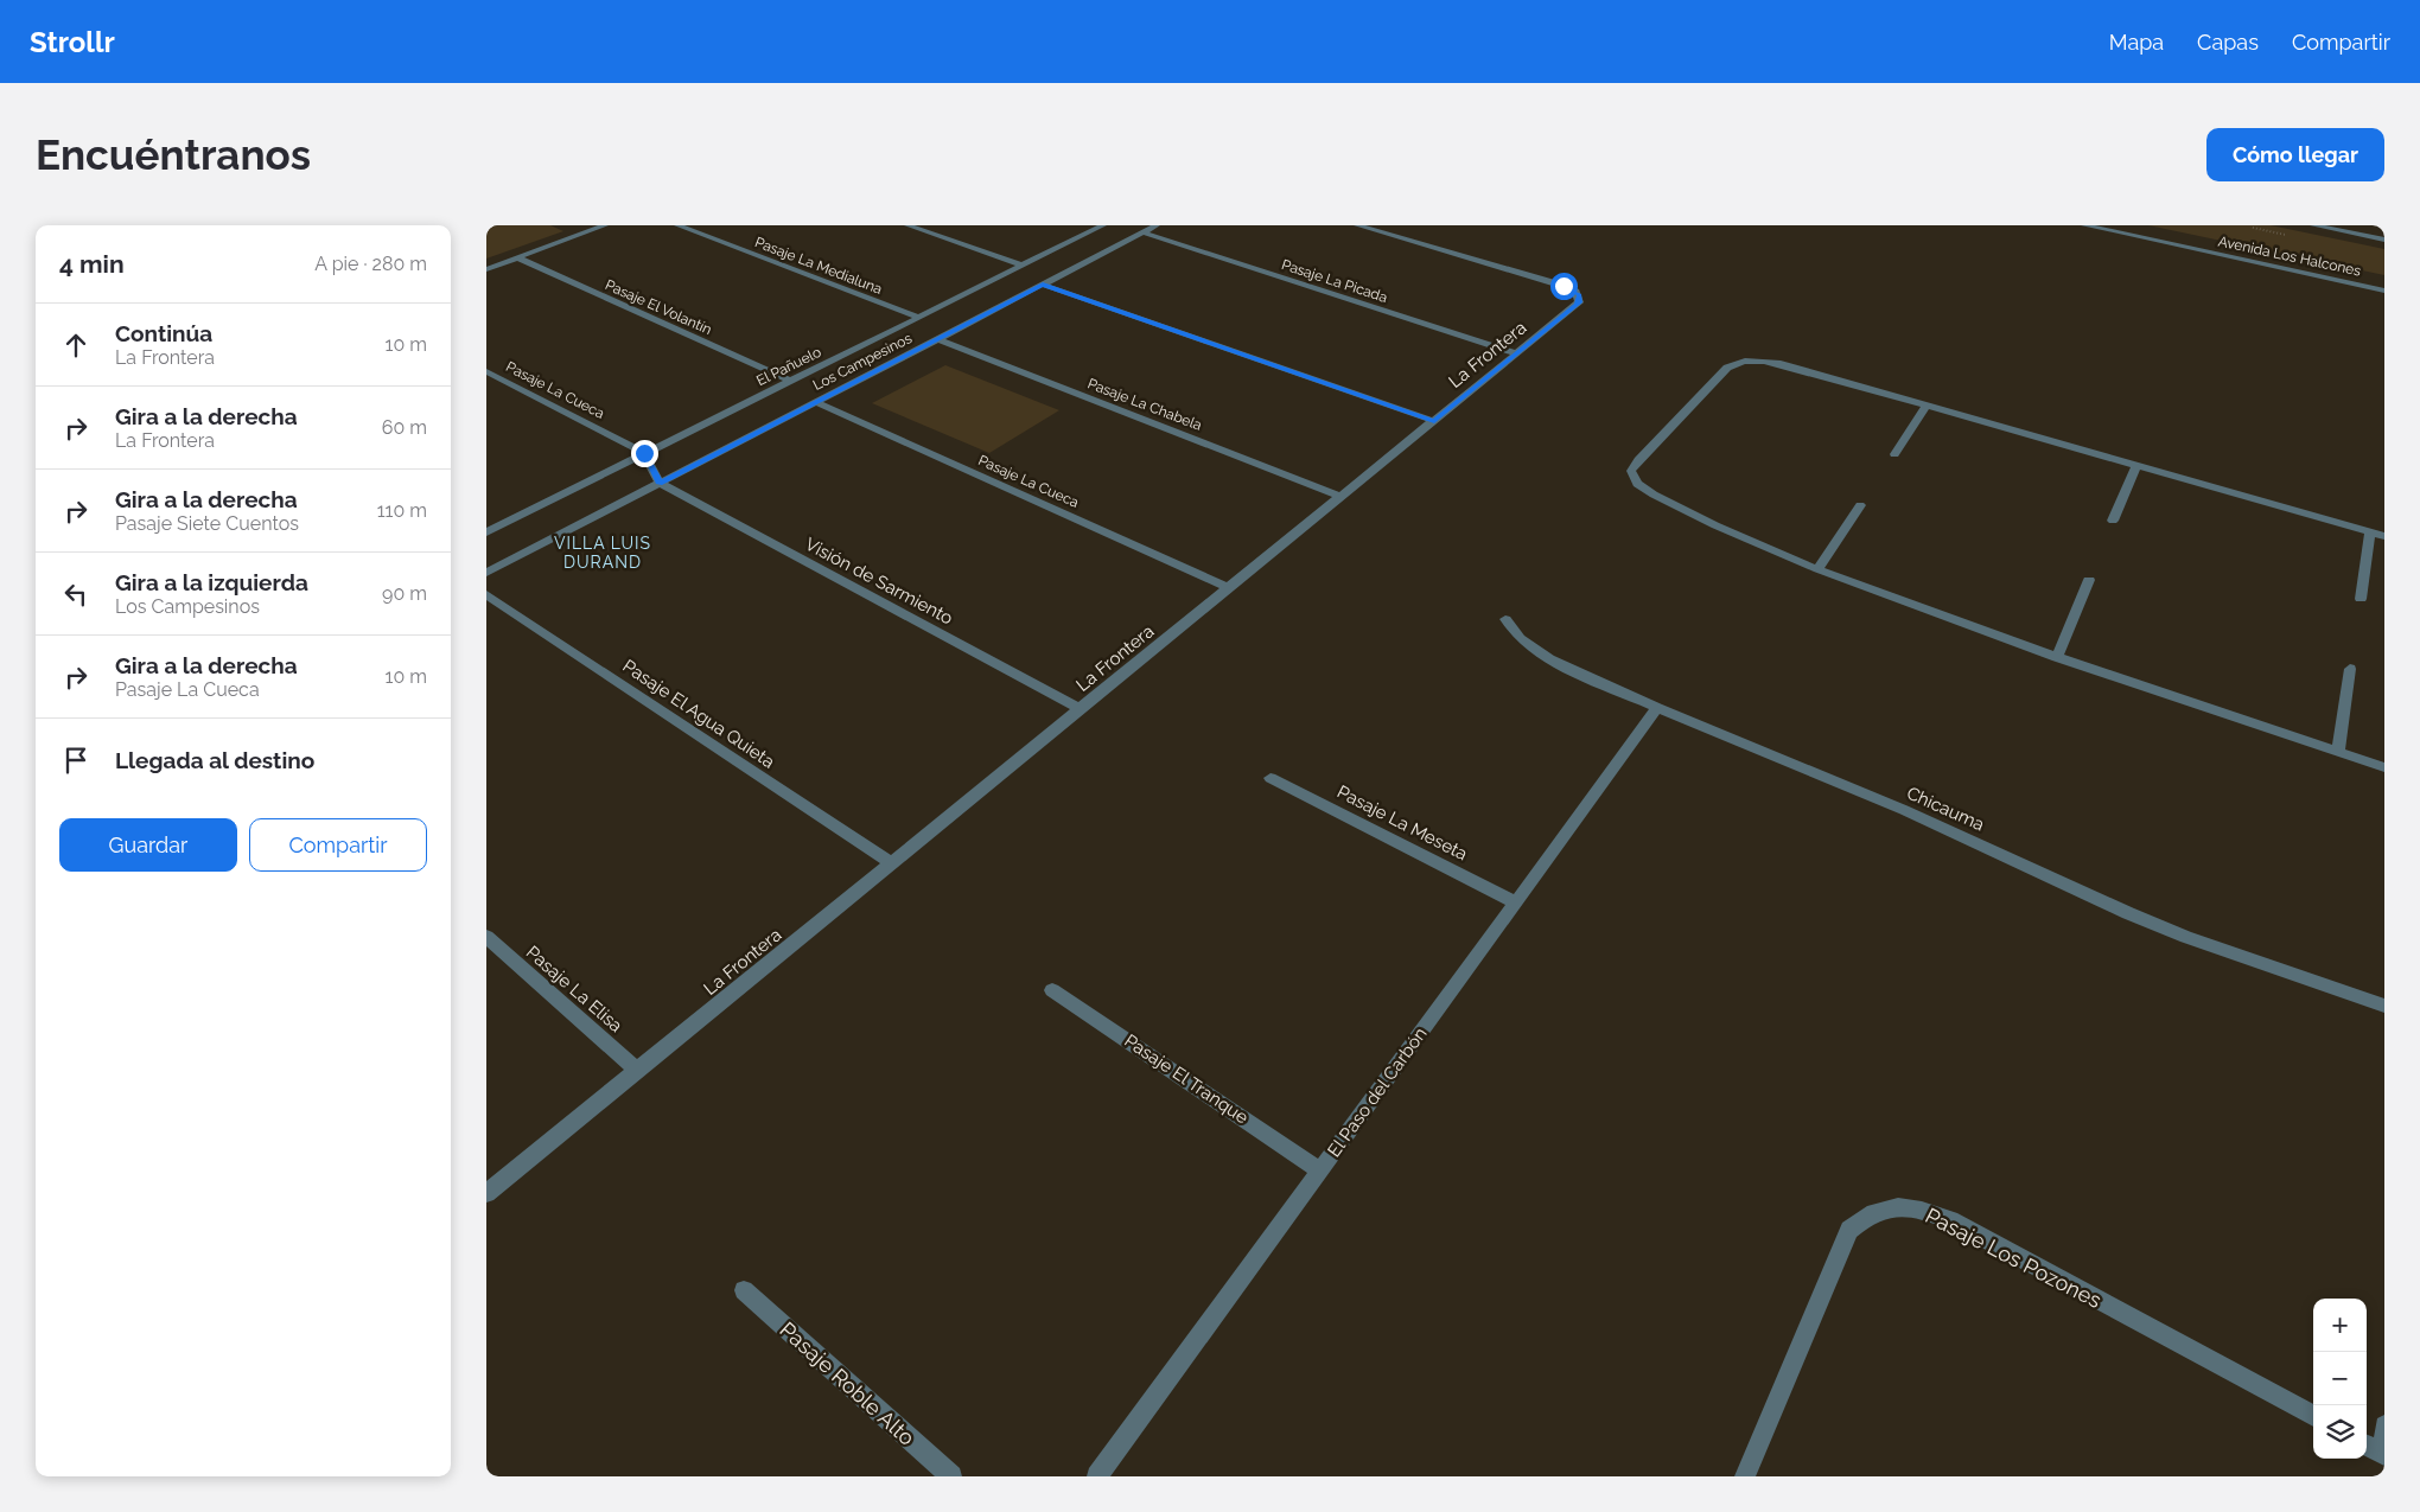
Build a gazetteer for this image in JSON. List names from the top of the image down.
{
  "streets": {
    "street": [
      "Avenida Los Halcones",
      "Pasaje La Medialuna",
      "Pasaje La Picada",
      "Pasaje El Volantín",
      "La Frontera",
      "Los Campesinos",
      "El Pañuelo",
      "Pasaje La Cueca",
      "Pasaje La Chabela",
      "Visión de Sarmiento",
      "Pasaje El Agua Quieta",
      "Chicauma",
      "Pasaje La Meseta",
      "Pasaje La Elisa",
      "Pasaje El Tranque",
      "El Paso del Carbón",
      "Pasaje Los Pozones",
      "Pasaje Roble Alto"
    ]
  },
  "crossings": [
    ["Pasaje La Medialuna", "El Pañuelo"],
    ["Pasaje La Picada", "La Frontera"],
    ["Pasaje La Picada", "Los Campesinos"],
    ["Pasaje El Volantín", "El Pañuelo"],
    ["La Frontera", "Pasaje La Cueca"],
    ["La Frontera", "Pasaje La Chabela"],
    ["La Frontera", "Visión de Sarmiento"],
    ["La Frontera", "Pasaje El Agua Quieta"],
    ["La Frontera", "Pasaje La Elisa"],
    ["Los Campesinos", "Pasaje La Cueca"],
    ["Los Campesinos", "Pasaje La Chabela"],
    ["Los Campesinos", "Visión de Sarmiento"],
    ["El Pañuelo", "Pasaje La Cueca"],
    ["Chicauma", "El Paso del Carbón"],
    ["Pasaje La Meseta", "El Paso del Carbón"],
    ["Pasaje El Tranque", "El Paso del Carbón"]
  ],
  "districts": ["VILLA LUIS DURAND"],
  "page": {
    "header": "Strollr",
    "nav": ["Mapa", "Capas", "Compartir"],
    "buttons": [
      "Cómo llegar",
      ["Guardar", "Compartir"]
    ],
    "title": "Encuéntranos",
    "heading": ["4 min", "A pie · 280 m"],
    "list": [
      ["Continúa", "La Frontera", "10 m"],
      ["Gira a la derecha", "La Frontera", "60 m"],
      ["Gira a la derecha", "Pasaje Siete Cuentos", "110 m"],
      ["Gira a la izquierda", "Los Campesinos", "90 m"],
      ["Gira a la derecha", "Pasaje La Cueca", "10 m"],
      "Llegada al destino"
    ],
    "map_buttons": ["+", "−"]
  }
}
